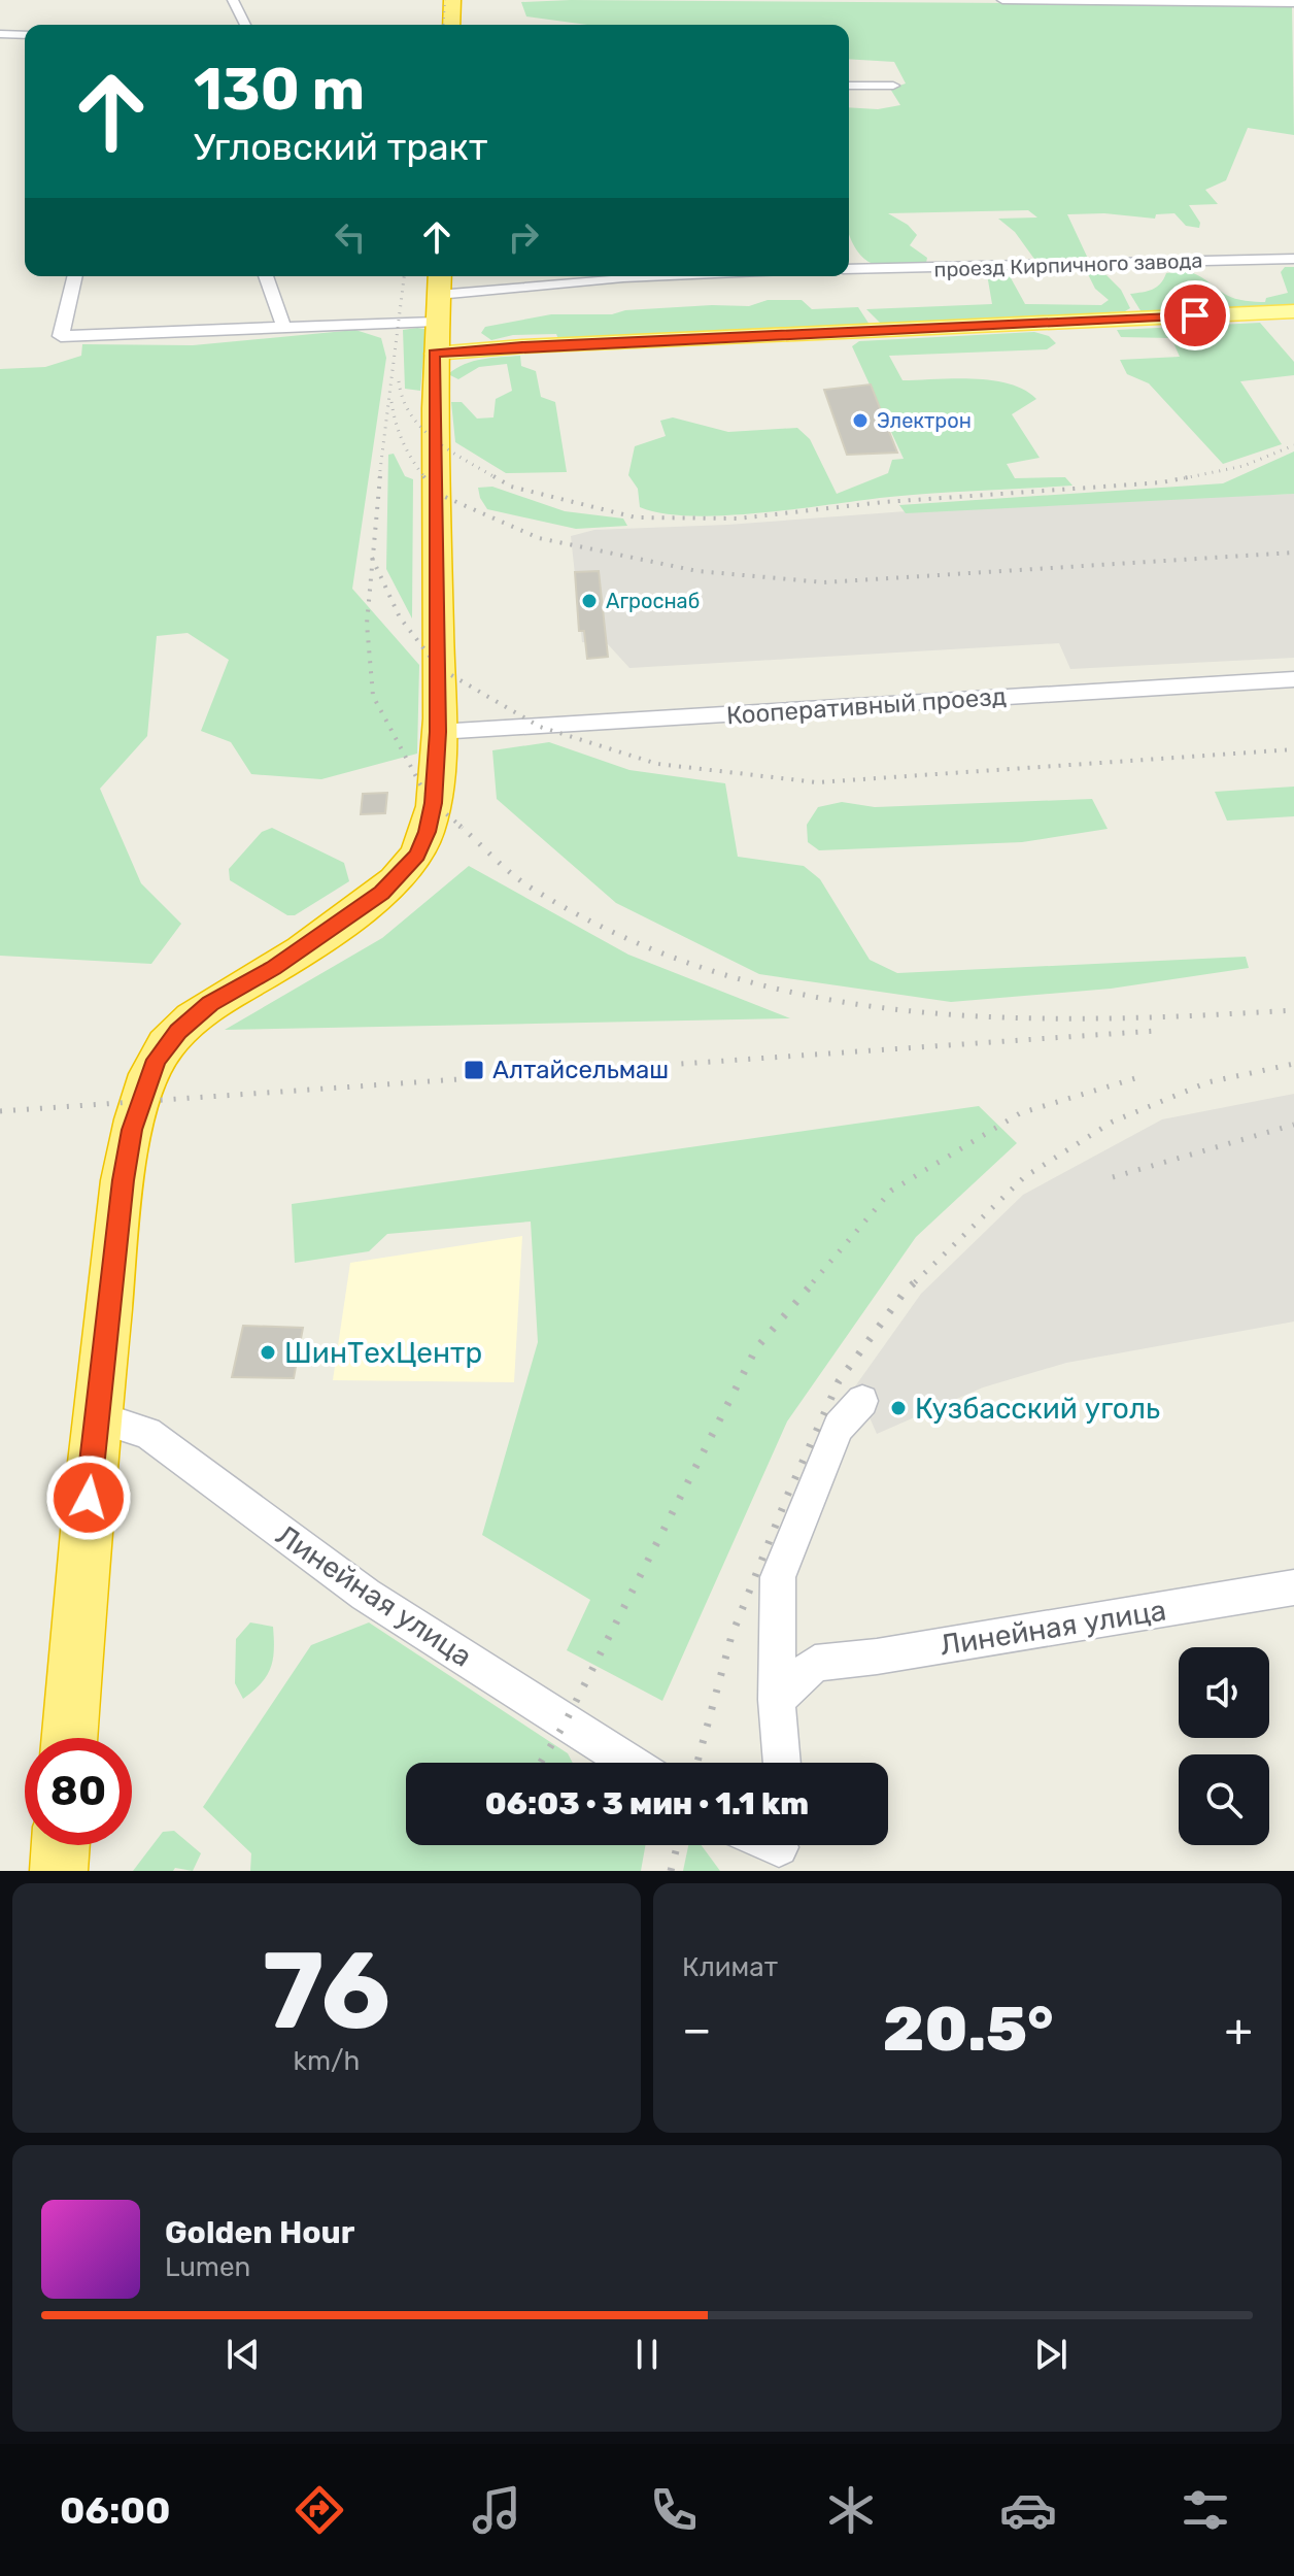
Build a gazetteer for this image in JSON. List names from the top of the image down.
{
  "streets": {
    "street": ["проезд Кирпичного завода", "Кооперативный проезд", "Линейная улица"]
  },
  "places": {
    "other": [
      "Электрон",
      "Агроснаб",
      "ШинТехЦентр",
      "Кузбасский уголь"
    ],
    "transit": ["Алтайсельмаш"]
  },
  "page": {
    "turn": ["130 m", "Угловский тракт"],
    "limit": "80",
    "trip": "06:03 · 3 мин · 1.1 km",
    "tile": [
      ["76", "km/h"],
      "Климат"
    ],
    "heat": ["−", "20.5°", "+"],
    "song": ["Golden Hour", "Lumen"],
    "tabs": "06:00"
  }
}
